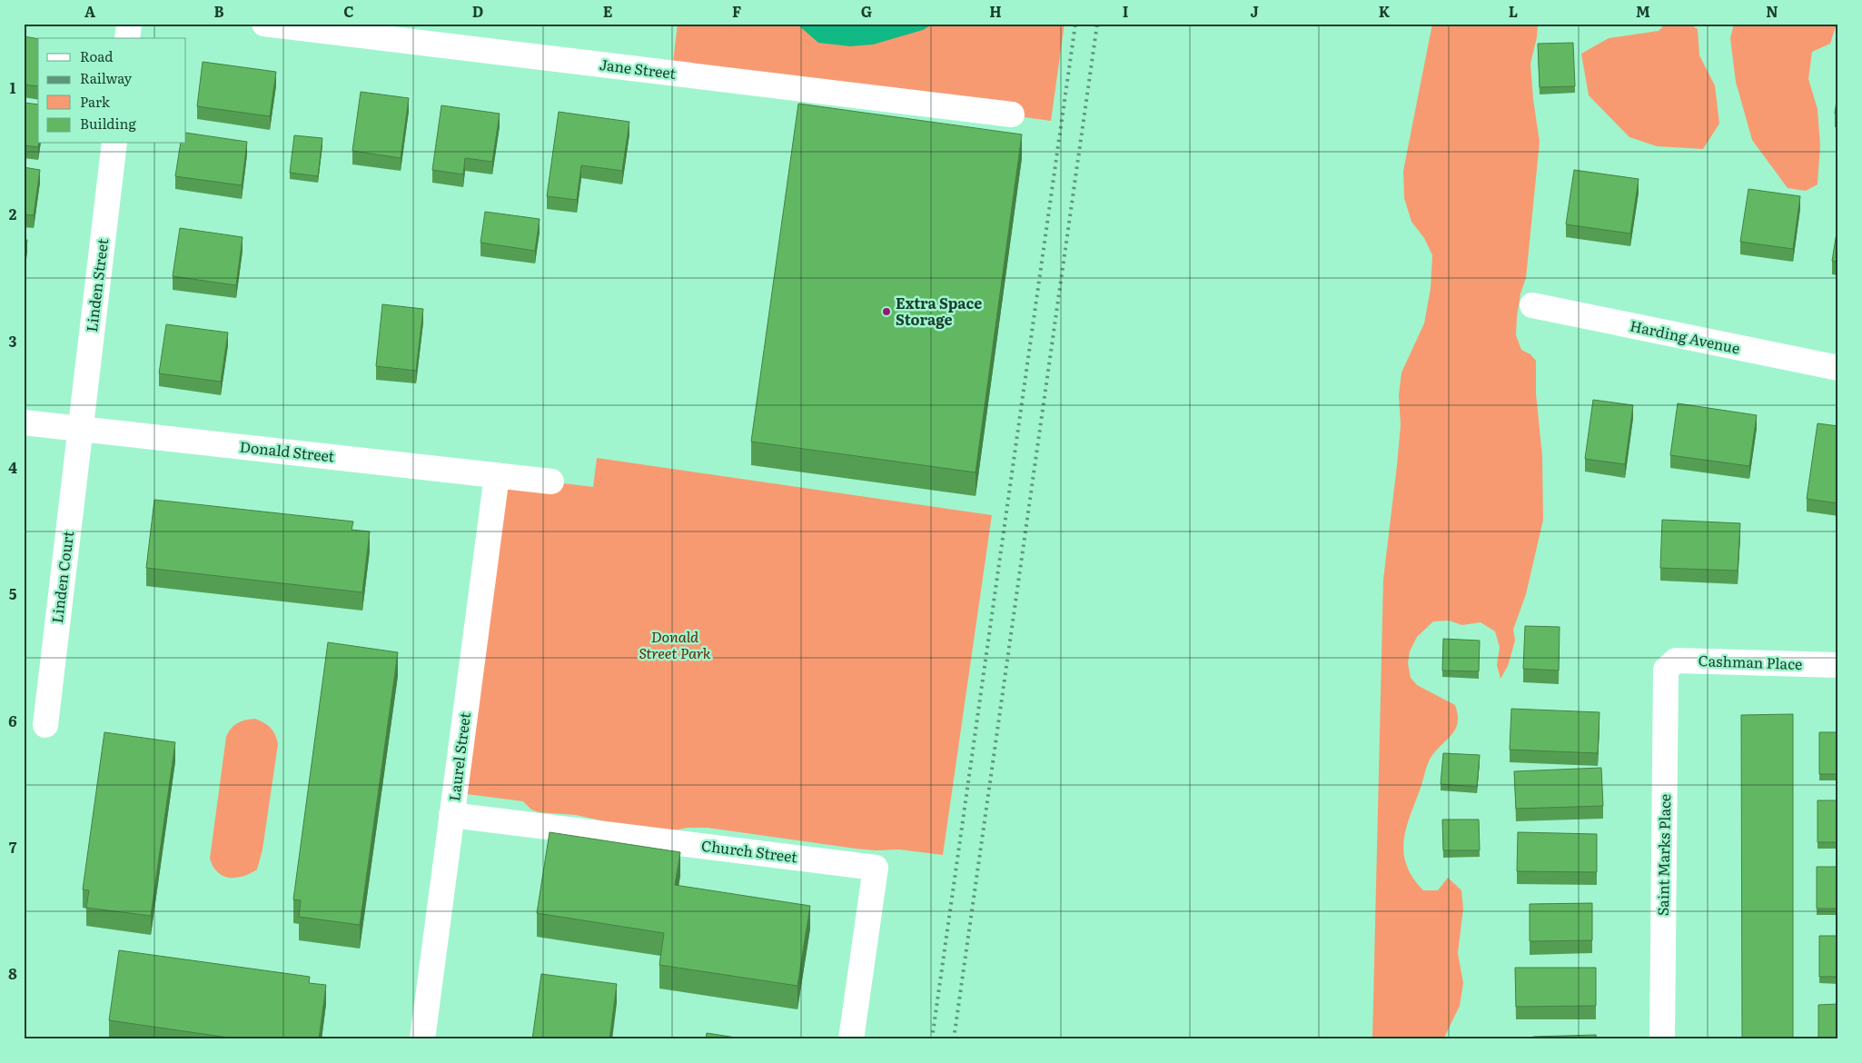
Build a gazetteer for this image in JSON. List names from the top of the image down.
{
  "streets": {
    "street": [
      "Jane Street",
      "Linden Street",
      "Harding Avenue",
      "Donald Street",
      "Linden Court",
      "Cashman Place",
      "Laurel Street",
      "Church Street",
      "Saint Marks Place"
    ]
  },
  "crossings": [
    ["Linden Street", "Donald Street"],
    ["Linden Street", "Linden Court"],
    ["Donald Street", "Linden Court"],
    ["Donald Street", "Laurel Street"],
    ["Cashman Place", "Saint Marks Place"],
    ["Laurel Street", "Church Street"]
  ],
  "parks": ["Donald Street Park"],
  "places": ["Extra Space Storage"],
  "legend": [
    "Road",
    "Railway",
    "Park",
    "Building"
  ],
  "grid": {
    "columns": [
      "A",
      "B",
      "C",
      "D",
      "E",
      "F",
      "G",
      "H",
      "I",
      "J",
      "K",
      "L",
      "M",
      "N"
    ],
    "rows": [
      "1",
      "2",
      "3",
      "4",
      "5",
      "6",
      "7",
      "8"
    ]
  }
}
